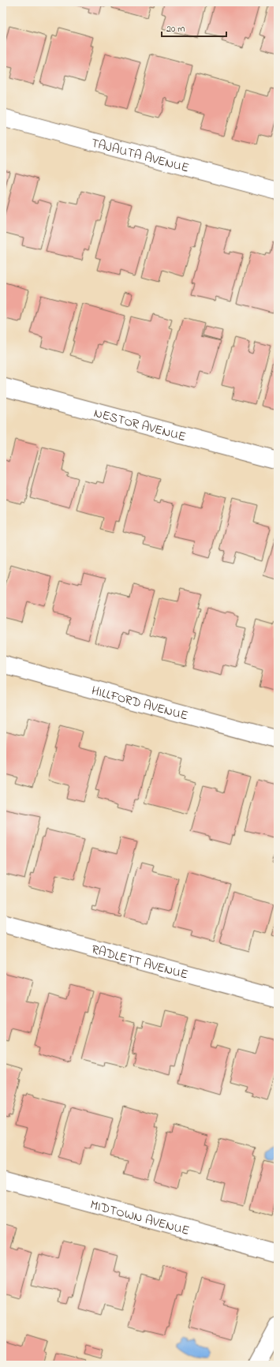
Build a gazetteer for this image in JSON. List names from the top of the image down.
{
  "streets": {
    "street": [
      "TAJAUTA AVENUE",
      "NESTOR AVENUE",
      "HILLFORD AVENUE",
      "RADLETT AVENUE",
      "MIDTOWN AVENUE"
    ]
  },
  "scale_bar": "20 m"
}
